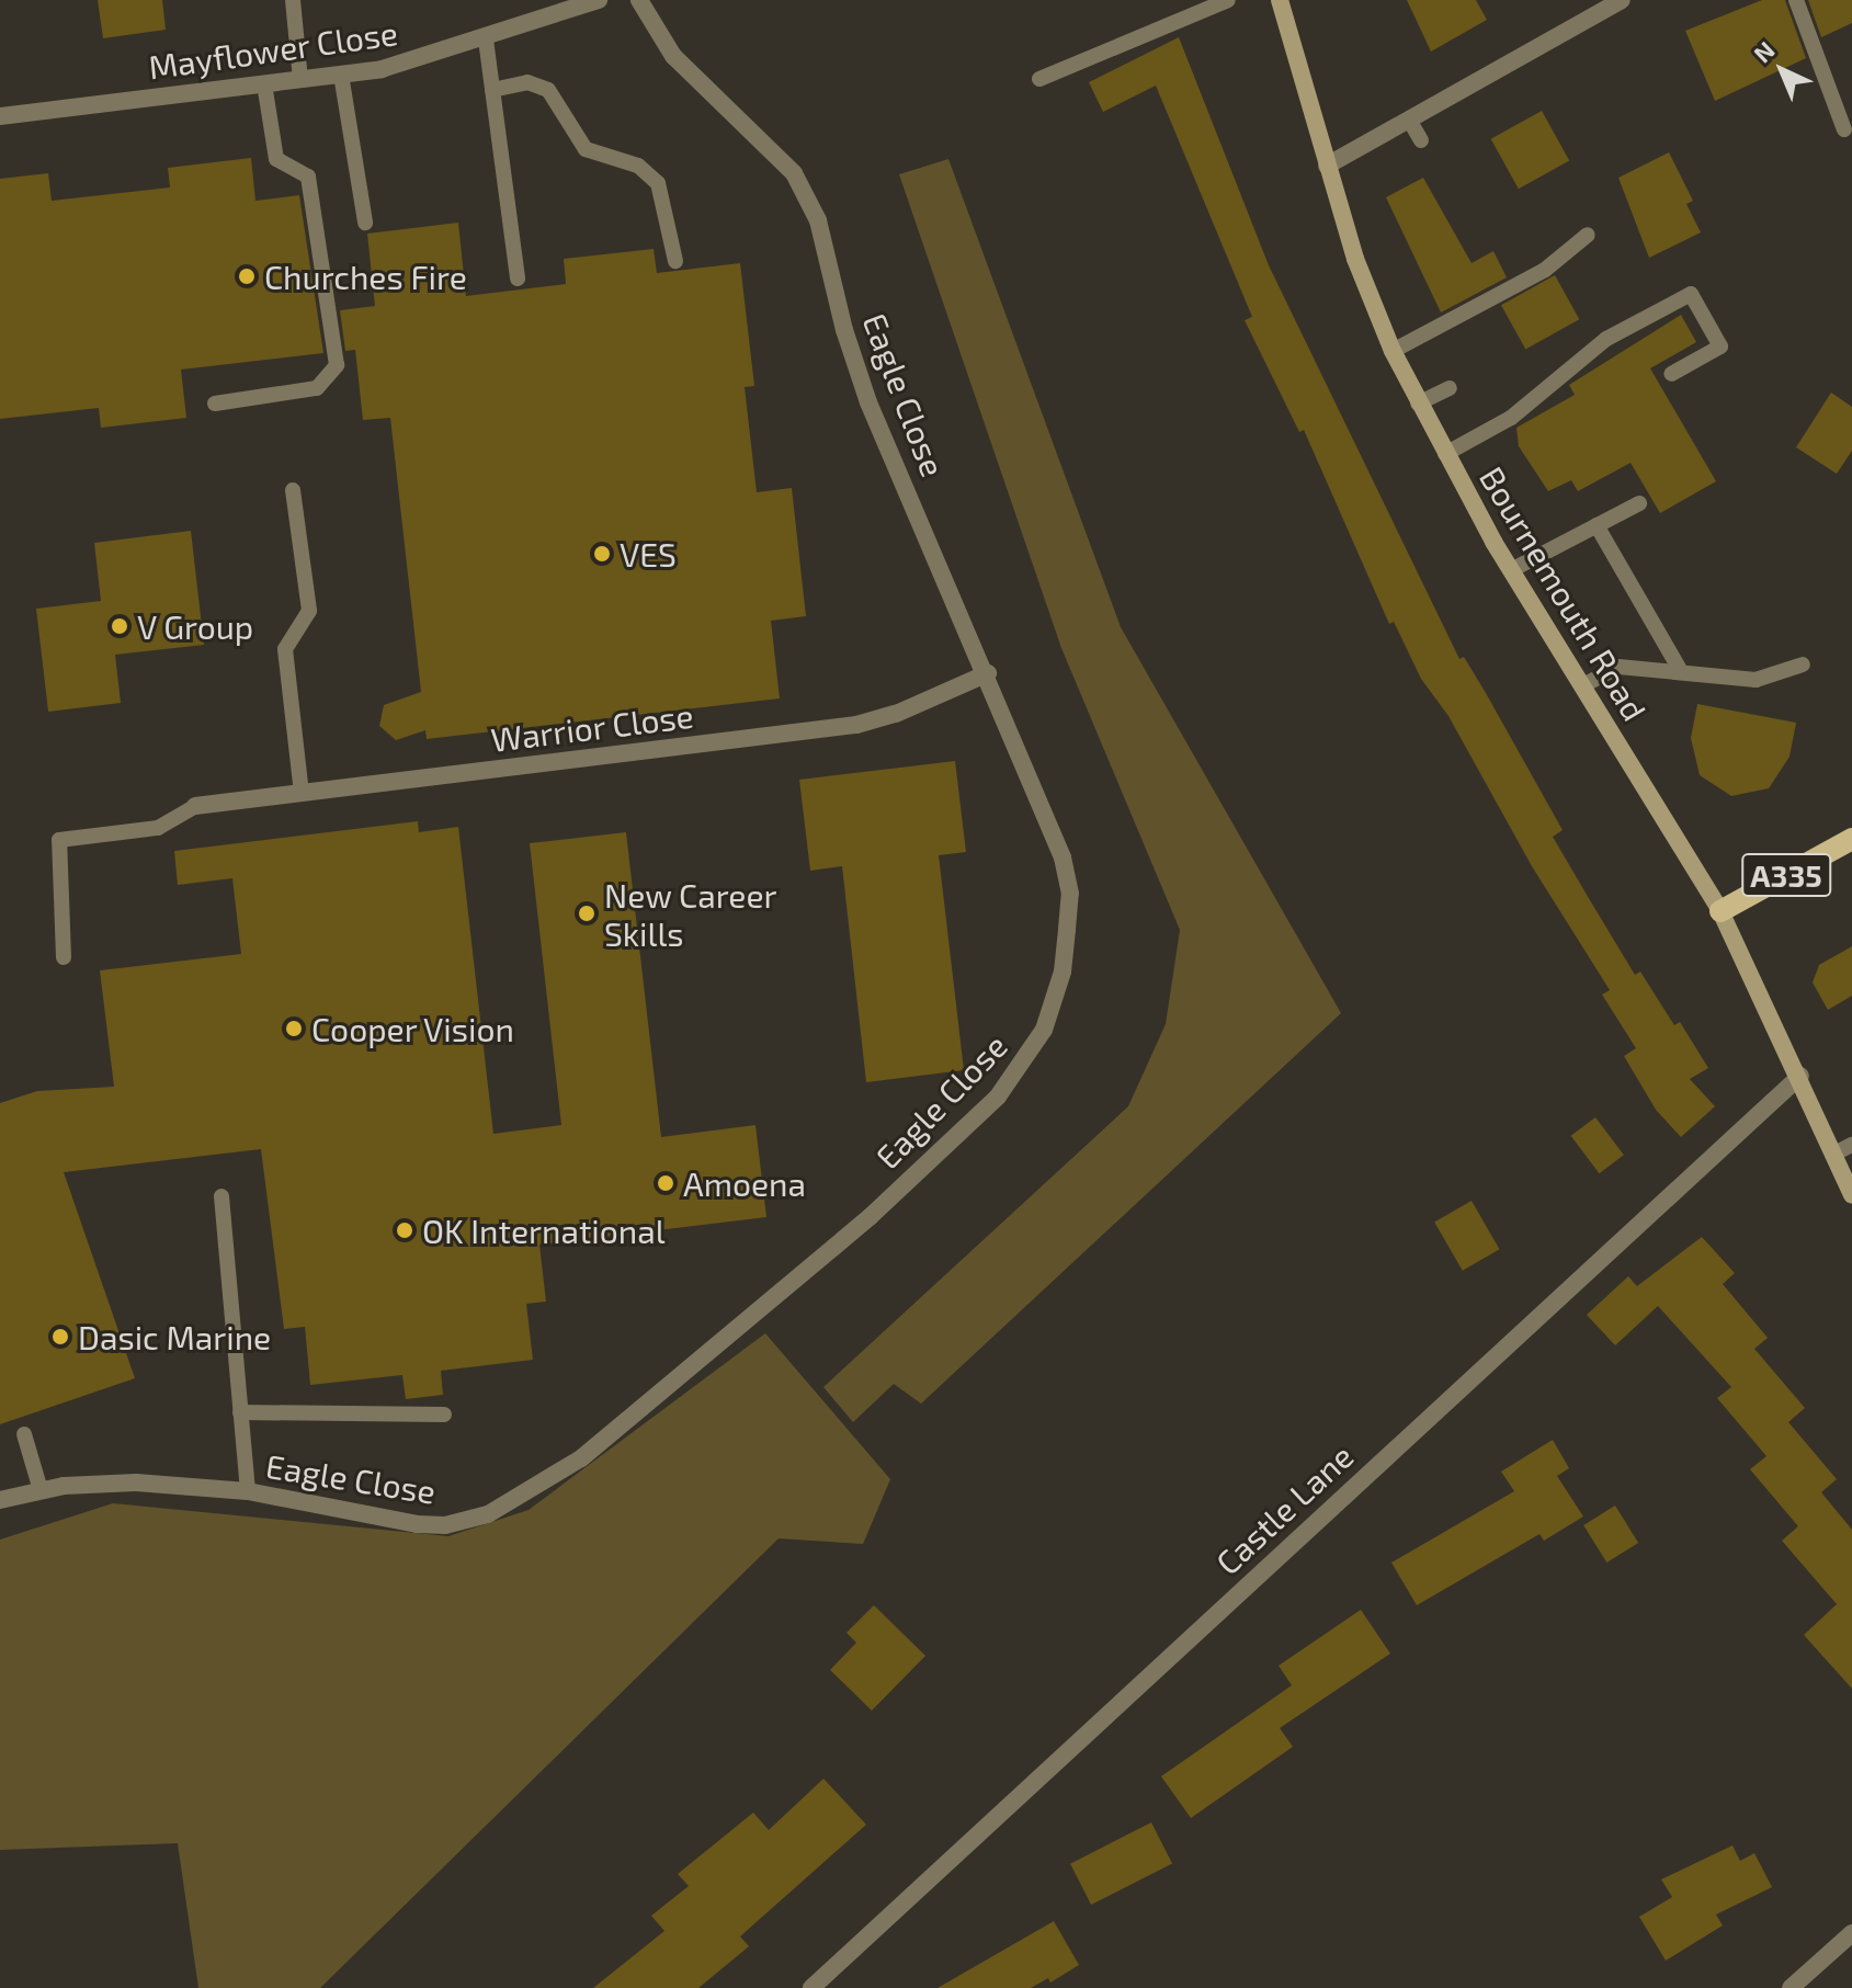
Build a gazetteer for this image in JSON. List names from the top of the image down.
{
  "streets": {
    "main road": ["Bournemouth Road", "A335"],
    "street": [
      "Mayflower Close",
      "Eagle Close",
      "Warrior Close",
      "Castle Lane"
    ]
  },
  "crossings": [
    ["Eagle Close", "Warrior Close"],
    ["Bournemouth Road", "A335"],
    ["Bournemouth Road", "Castle Lane"]
  ],
  "places": [
    "Churches Fire",
    "VES",
    "V Group",
    "New Career Skills",
    "Cooper Vision",
    "Amoena",
    "OK International",
    "Dasic Marine"
  ],
  "north": "top left"
}
